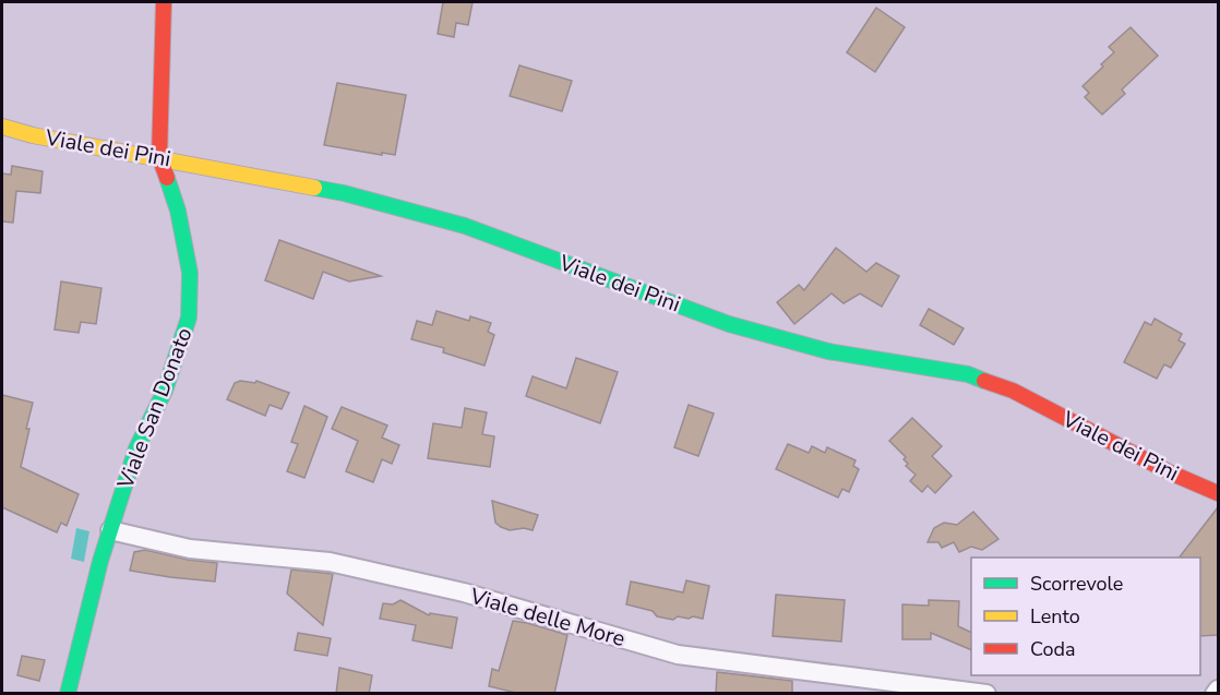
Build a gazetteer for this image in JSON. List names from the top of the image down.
{
  "streets": {
    "street": ["Viale dei Pini", "Viale San Donato", "Viale delle More"]
  },
  "crossings": [
    ["Viale dei Pini", "Viale San Donato"],
    ["Viale San Donato", "Viale delle More"]
  ],
  "legend": ["Scorrevole", "Lento", "Coda"]
}
